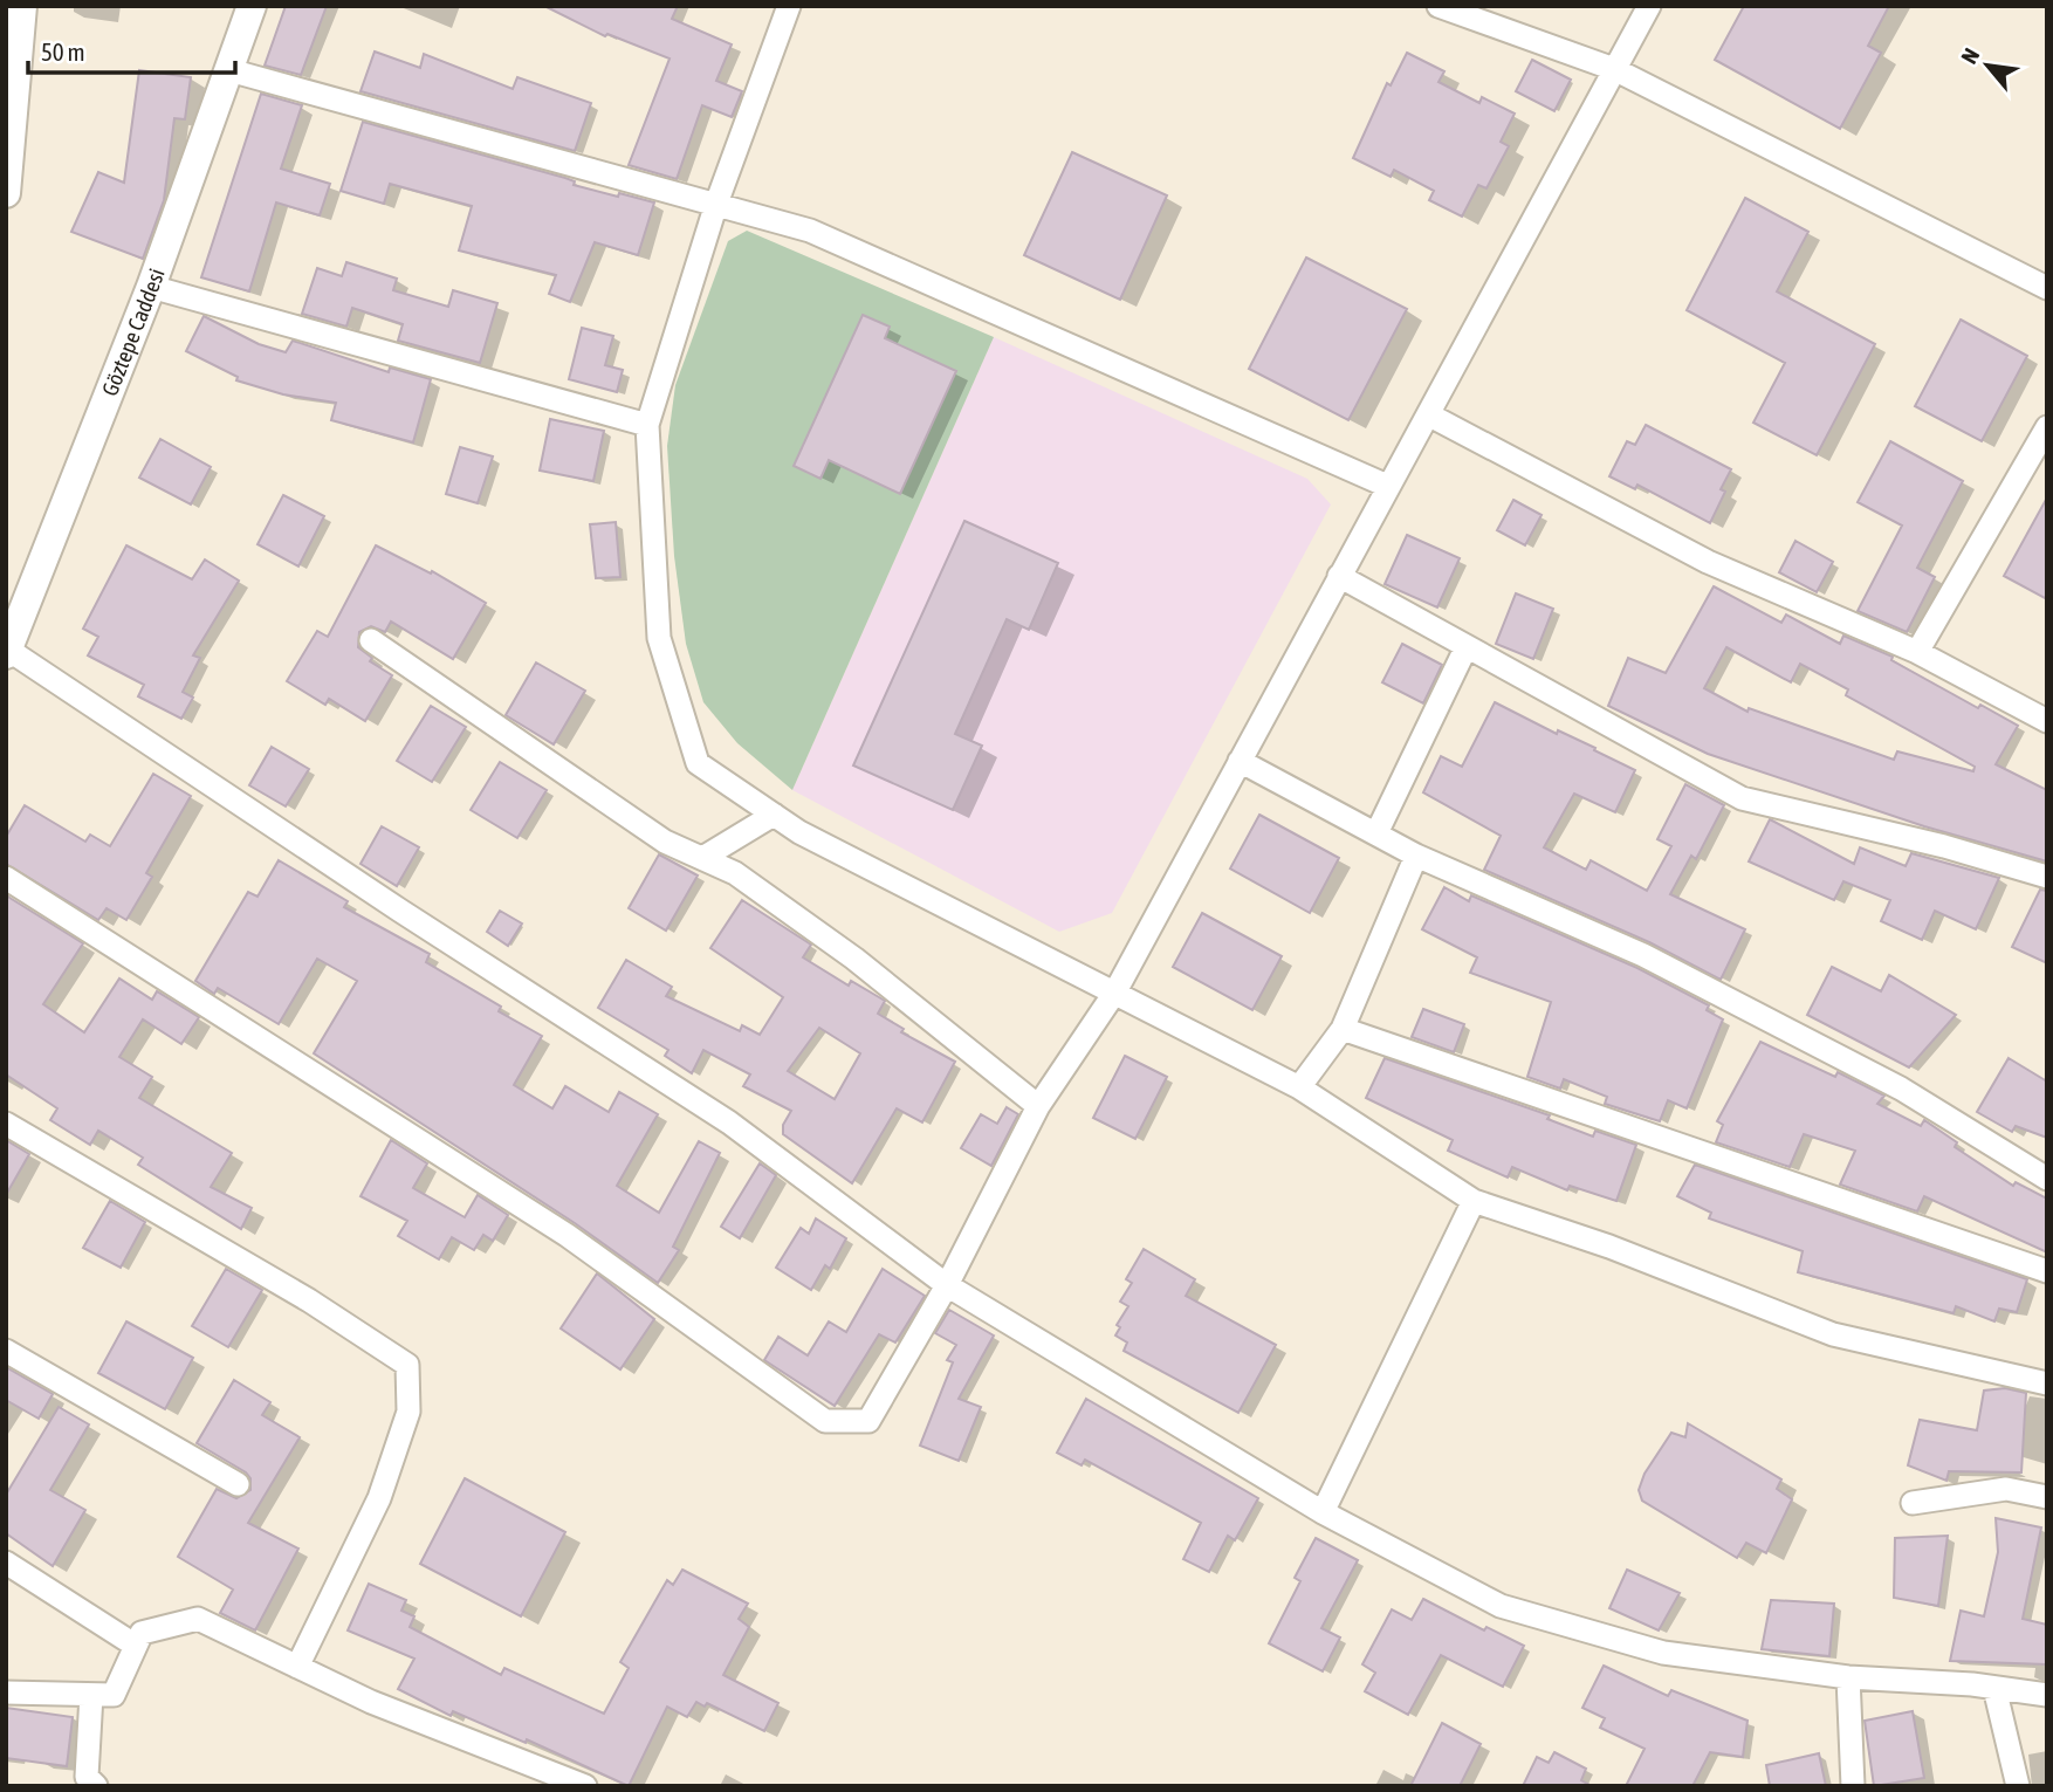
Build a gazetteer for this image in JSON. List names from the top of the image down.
{
  "streets": {
    "street": ["Göztepe Caddesi"]
  },
  "scale_bar": "50 m",
  "north": "top left"
}
